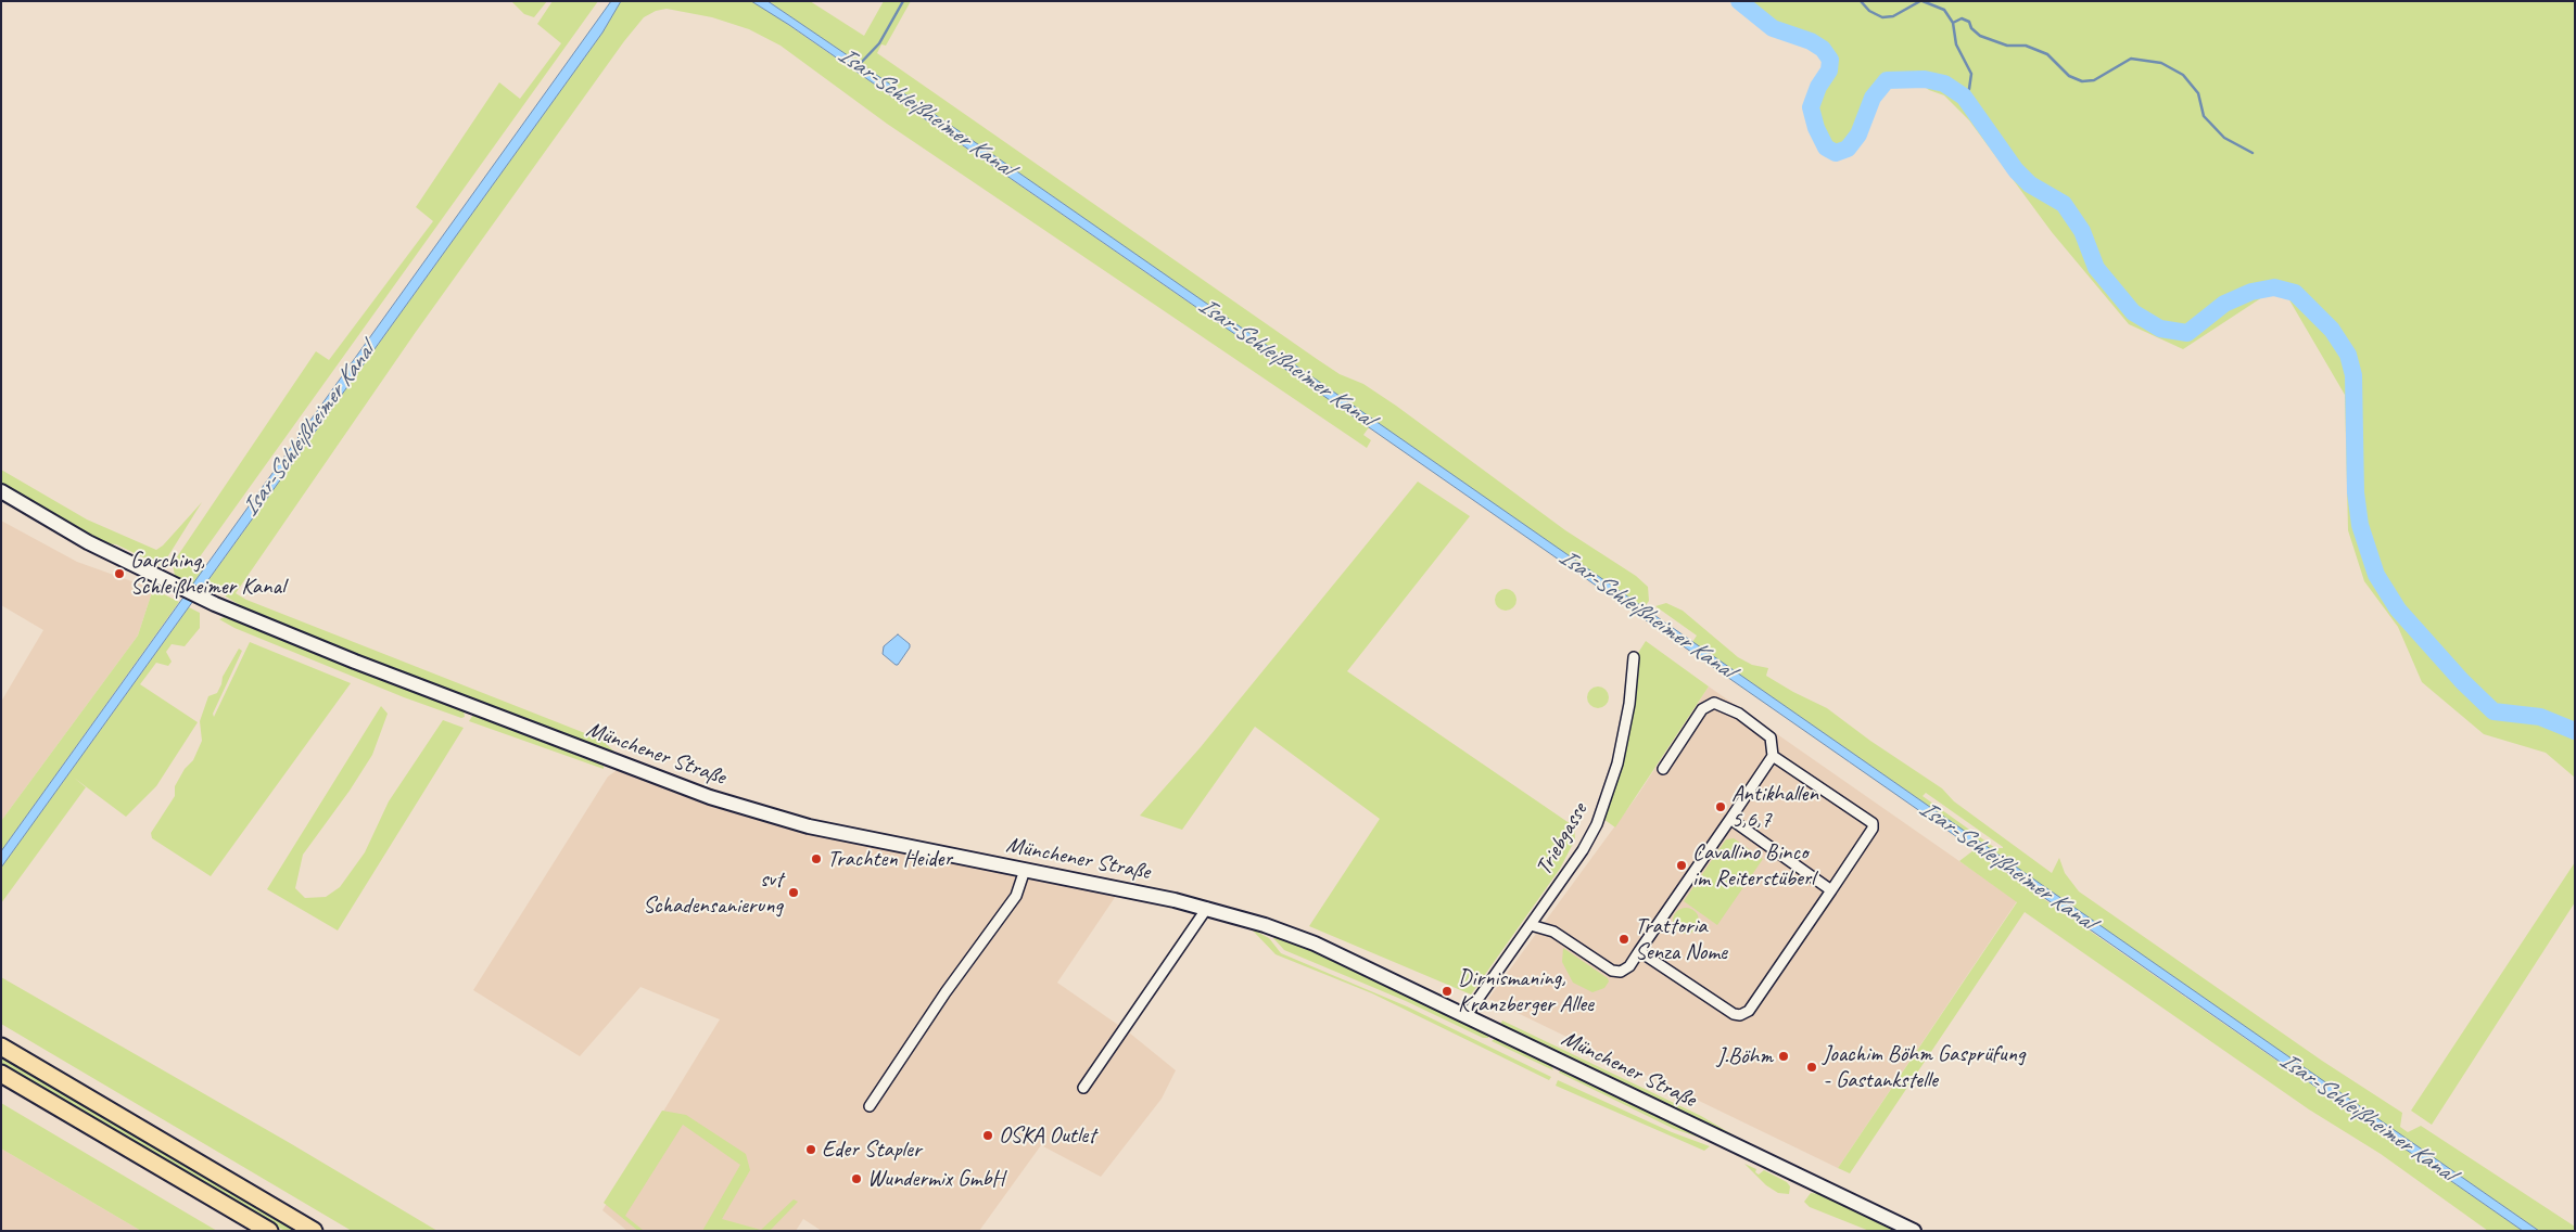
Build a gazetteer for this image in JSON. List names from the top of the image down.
{
  "streets": {
    "main road": ["Münchener Straße"],
    "street": ["Triebgasse"]
  },
  "crossings": [
    ["Münchener Straße", "Triebgasse"]
  ],
  "water": ["Isar-Schleißheimer Kanal"],
  "places": [
    "Garching, Schleißheimer Kanal",
    "Antikhallen 5,6,7",
    "Trachten Heider",
    "Cavallino Binco im Reiterstüberl",
    "svt Schadensanierung",
    "Trattoria Senza Nome",
    "Dirnismaning, Kranzberger Allee",
    "J.Böhm",
    "Joachim Böhm Gasprüfung - Gastankstelle",
    "OSKA Outlet",
    "Eder Stapler",
    "Wundermix GmbH"
  ]
}
